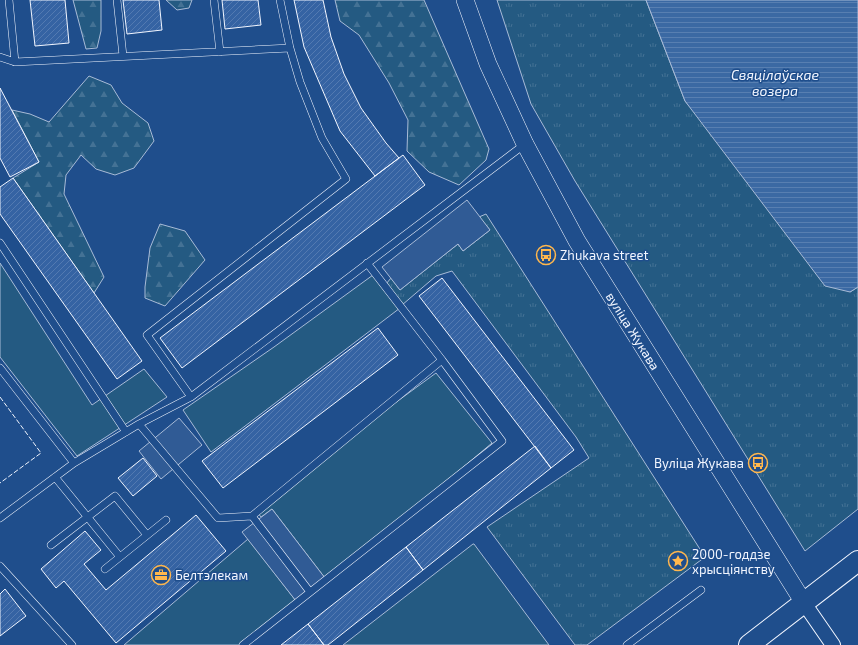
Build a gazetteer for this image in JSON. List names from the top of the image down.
{
  "streets": {
    "street": ["вуліца Жукава"]
  },
  "water": ["Свяцілаўскае возера"],
  "places": {
    "bus stop": ["Zhukava street", "Вуліца Жукава"],
    "place": ["2000-годдзе хрысціянству"],
    "office": ["Белтэлекам"]
  }
}
